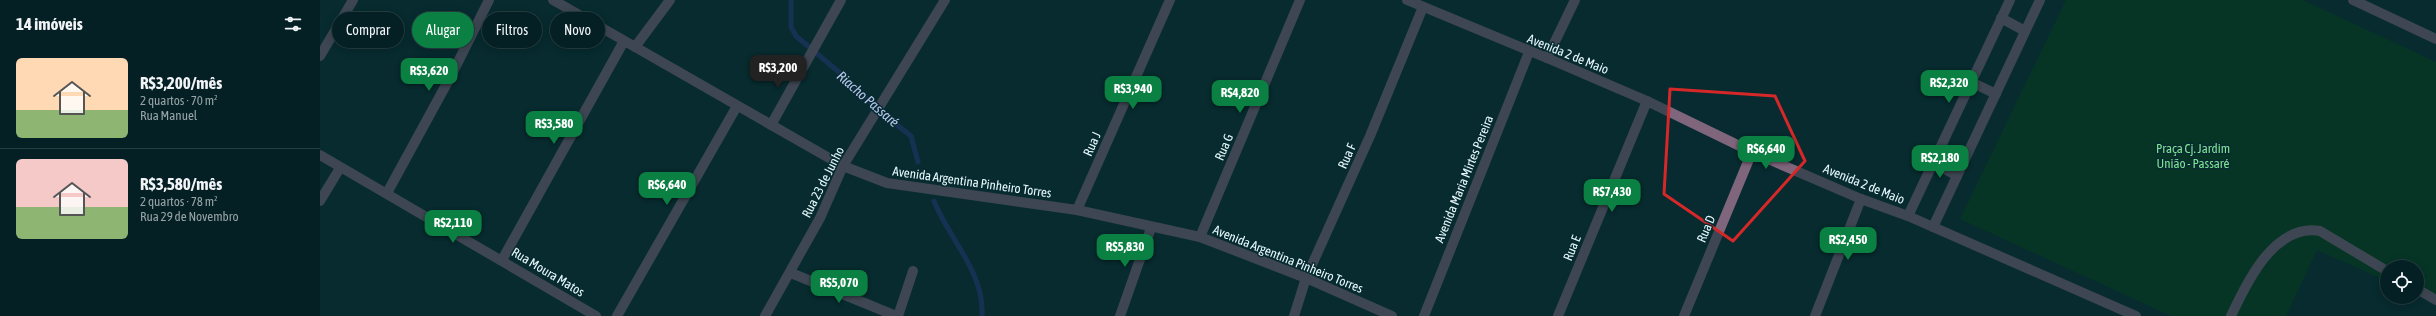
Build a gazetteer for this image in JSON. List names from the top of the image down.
{
  "streets": {
    "street": [
      "Avenida 2 de Maio",
      "Rua J",
      "Rua G",
      "Rua F",
      "Avenida Maria Mirtes Pereira",
      "Rua 23 de Junho",
      "Avenida Argentina Pinheiro Torres",
      "Rua D",
      "Rua E",
      "Rua Moura Matos"
    ]
  },
  "crossings": [
    ["Avenida 2 de Maio", "Rua F"],
    ["Avenida 2 de Maio", "Avenida Maria Mirtes Pereira"],
    ["Avenida 2 de Maio", "Rua D"],
    ["Avenida 2 de Maio", "Rua E"],
    ["Rua J", "Avenida Argentina Pinheiro Torres"],
    ["Rua G", "Avenida Argentina Pinheiro Torres"],
    ["Rua F", "Avenida Argentina Pinheiro Torres"],
    ["Rua 23 de Junho", "Avenida Argentina Pinheiro Torres"]
  ],
  "water": ["Riacho Passaré"],
  "parks": ["Praça Cj. Jardim União - Passaré"],
  "page": {
    "heading": "14 imóveis",
    "chip": [
      "Comprar",
      "Alugar",
      "Filtros",
      "Novo"
    ],
    "list": [
      {
        "name": "R$3,200/mês",
        "note": "2 quartos · 70 m² · Rua Manuel"
      },
      {
        "name": "R$3,580/mês",
        "note": "2 quartos · 78 m² · Rua 29 de Novembro"
      }
    ],
    "price": [
      "R$3,200",
      "R$3,620",
      "R$2,320",
      "R$3,940",
      "R$4,820",
      "R$3,580",
      "R$6,640",
      "R$2,180",
      "R$6,640",
      "R$7,430",
      "R$2,110",
      "R$2,450",
      "R$5,830",
      "R$5,070"
    ]
  }
}
